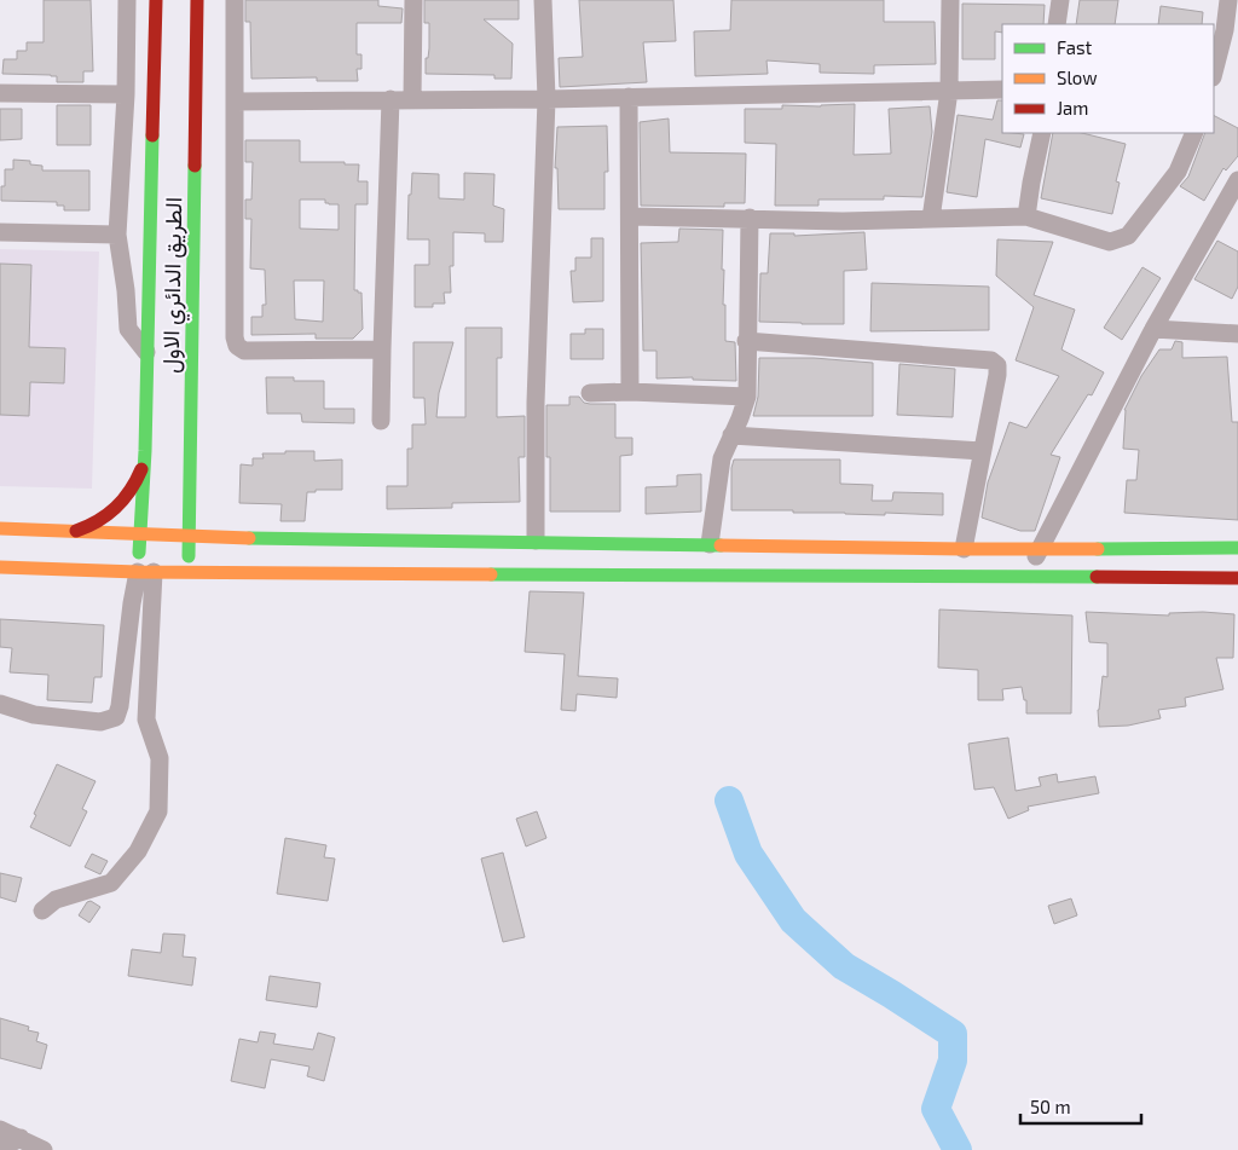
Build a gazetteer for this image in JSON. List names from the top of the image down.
{
  "streets": {
    "main road": ["الطريق الدائري الاول"]
  },
  "legend": ["Fast", "Slow", "Jam"],
  "scale_bar": "50 m"
}
